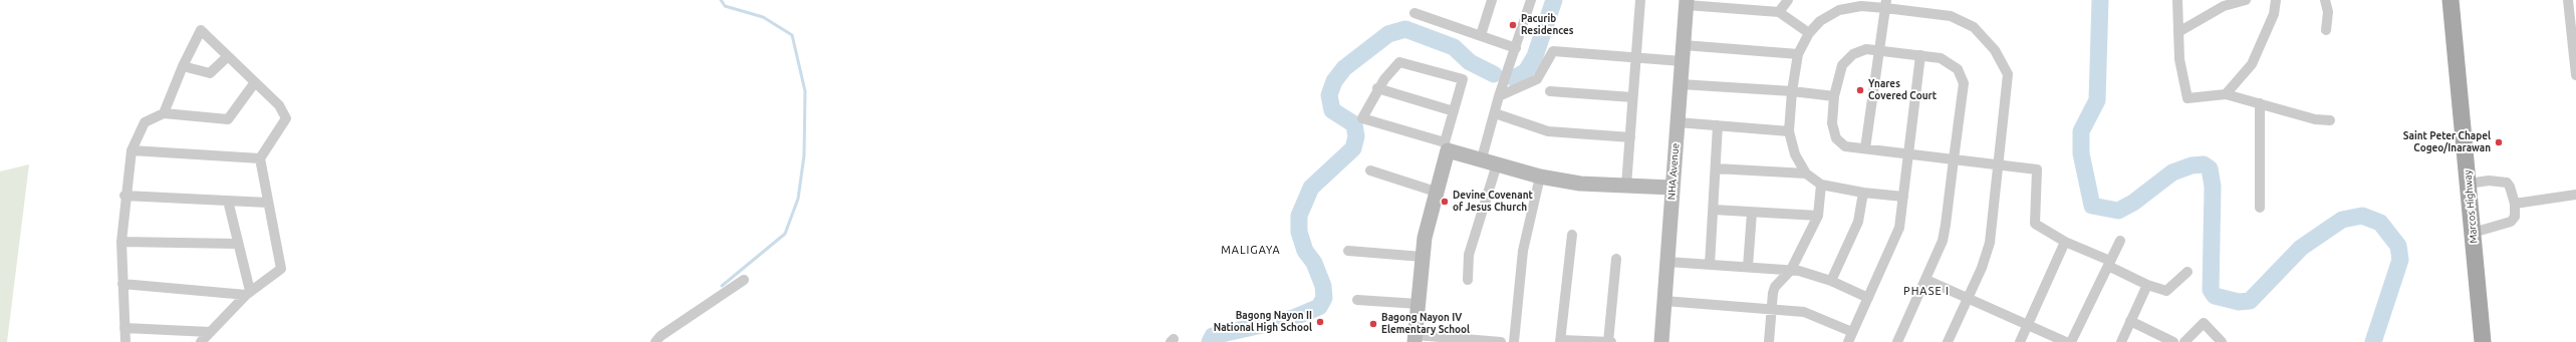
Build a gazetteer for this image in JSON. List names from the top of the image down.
{
  "streets": {
    "main road": ["Marcos Highway"],
    "street": ["NHA Avenue"]
  },
  "districts": ["MALIGAYA", "PHASE I"],
  "places": [
    "Pacurib Residences",
    "Ynares Covered Court",
    "Saint Peter Chapel Cogeo/Inarawan",
    "Devine Covenant of Jesus Church",
    "Bagong Nayon II National High School",
    "Bagong Nayon IV Elementary School"
  ]
}
